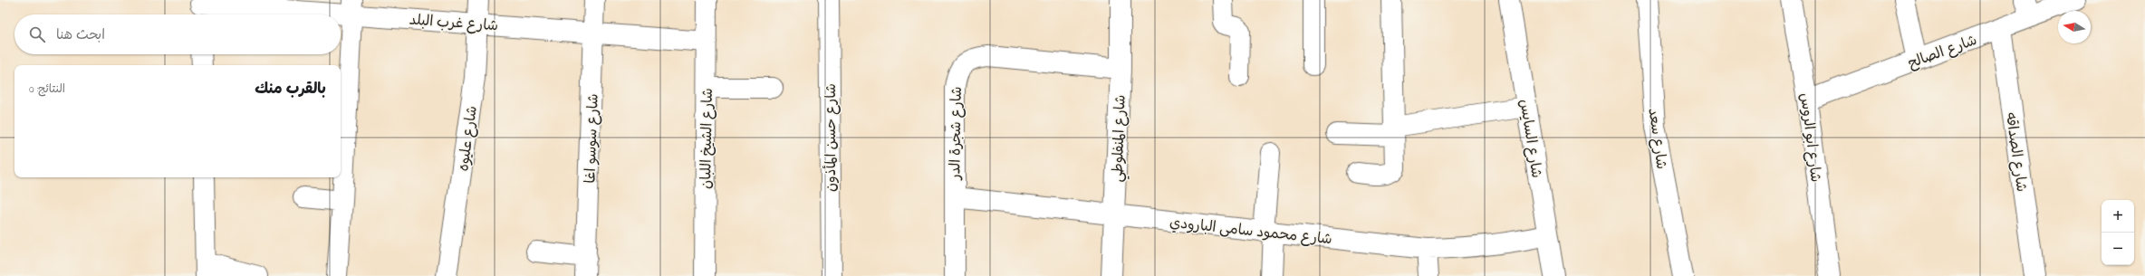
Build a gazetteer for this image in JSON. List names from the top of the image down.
{
  "streets": {
    "street": [
      "شارع غرب البلد",
      "شارع الصالح",
      "شارع شجرة الدر",
      "شارع حسن المأذون",
      "شارع ابو الروس",
      "شارع عليوه",
      "شارع سوسو اغا",
      "شارع الشيخ اللبان",
      "شارع المنفلوطي",
      "شارع السايس",
      "شارع سعد",
      "شارع الصداقه",
      "شارع محمود سامى البارودي"
    ]
  },
  "crossings": [
    ["شارع غرب البلد", "شارع عليوه"],
    ["شارع غرب البلد", "شارع سوسو اغا"],
    ["شارع غرب البلد", "شارع الشيخ اللبان"],
    ["شارع الصالح", "شارع ابو الروس"],
    ["شارع الصالح", "شارع الصداقه"],
    ["شارع شجرة الدر", "شارع المنفلوطي"],
    ["شارع شجرة الدر", "شارع محمود سامى البارودي"],
    ["شارع المنفلوطي", "شارع محمود سامى البارودي"],
    ["شارع السايس", "شارع محمود سامى البارودي"]
  ],
  "north": "left",
  "page": {
    "search": "ابحث هنا",
    "heading": ["بالقرب منك", "النتائج: 0"],
    "map_buttons": ["+", "−"]
  }
}
